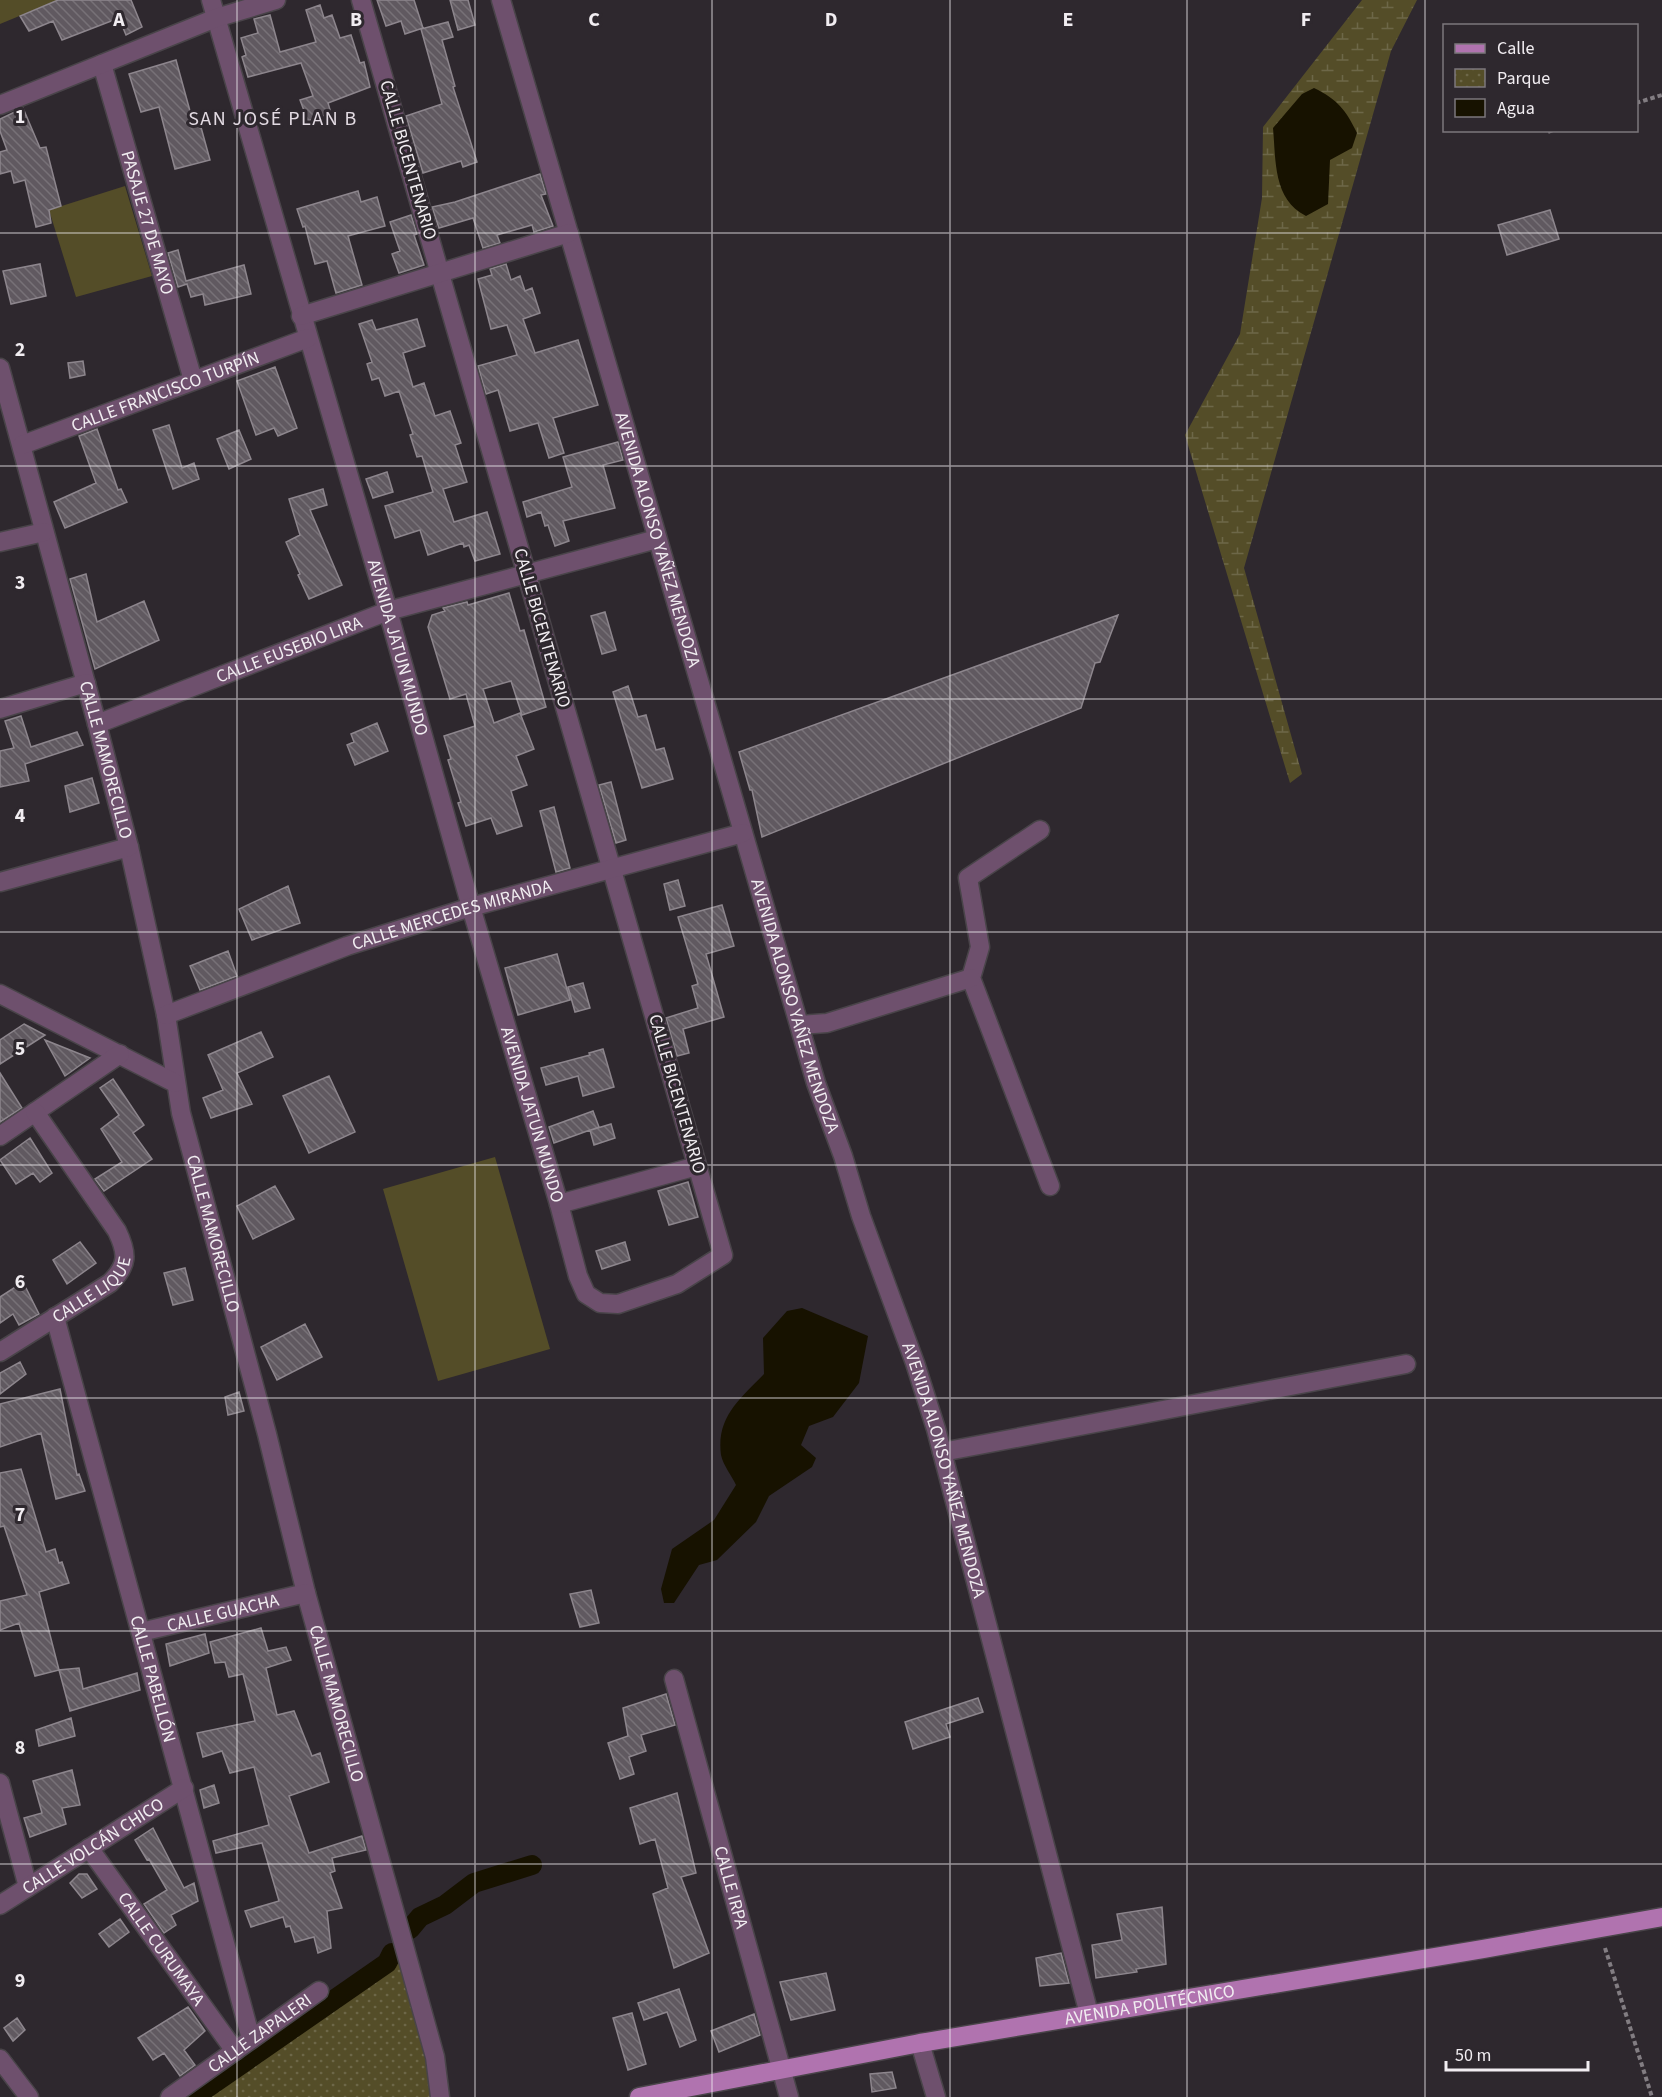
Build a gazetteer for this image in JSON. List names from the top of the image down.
{
  "streets": {
    "main road": ["AVENIDA POLITÉCNICO"],
    "street": [
      "CALLE BICENTENARIO",
      "PASAJE 27 DE MAYO",
      "CALLE FRANCISCO TURPÍN",
      "AVENIDA ALONSO YAÑEZ MENDOZA",
      "AVENIDA JATUN MUNDO",
      "CALLE EUSEBIO LIRA",
      "CALLE MAMORECILLO",
      "CALLE MERCEDES MIRANDA",
      "CALLE LIQUE",
      "CALLE GUACHA",
      "CALLE PABELLÓN",
      "CALLE VOLCÁN CHICO",
      "CALLE IRPA",
      "CALLE CURUMAYA",
      "CALLE ZAPALERI"
    ]
  },
  "crossings": [
    ["CALLE BICENTENARIO", "AVENIDA JATUN MUNDO"],
    ["CALLE BICENTENARIO", "CALLE EUSEBIO LIRA"],
    ["CALLE BICENTENARIO", "CALLE MERCEDES MIRANDA"],
    ["PASAJE 27 DE MAYO", "CALLE FRANCISCO TURPÍN"],
    ["CALLE FRANCISCO TURPÍN", "AVENIDA JATUN MUNDO"],
    ["CALLE FRANCISCO TURPÍN", "CALLE MAMORECILLO"],
    ["AVENIDA ALONSO YAÑEZ MENDOZA", "CALLE EUSEBIO LIRA"],
    ["AVENIDA ALONSO YAÑEZ MENDOZA", "CALLE MERCEDES MIRANDA"],
    ["AVENIDA ALONSO YAÑEZ MENDOZA", "AVENIDA POLITÉCNICO"],
    ["AVENIDA JATUN MUNDO", "CALLE EUSEBIO LIRA"],
    ["AVENIDA JATUN MUNDO", "CALLE MERCEDES MIRANDA"],
    ["CALLE EUSEBIO LIRA", "CALLE MAMORECILLO"],
    ["CALLE MAMORECILLO", "CALLE MERCEDES MIRANDA"],
    ["CALLE MAMORECILLO", "CALLE GUACHA"],
    ["CALLE LIQUE", "CALLE PABELLÓN"],
    ["CALLE GUACHA", "CALLE PABELLÓN"],
    ["CALLE PABELLÓN", "CALLE VOLCÁN CHICO"],
    ["CALLE PABELLÓN", "CALLE ZAPALERI"],
    ["CALLE VOLCÁN CHICO", "CALLE CURUMAYA"],
    ["CALLE IRPA", "AVENIDA POLITÉCNICO"],
    ["CALLE CURUMAYA", "CALLE ZAPALERI"]
  ],
  "districts": ["SAN JOSÉ PLAN B"],
  "legend": ["Calle", "Parque", "Agua"],
  "scale_bar": "50 m",
  "grid": {
    "columns": [
      "A",
      "B",
      "C",
      "D",
      "E",
      "F"
    ],
    "rows": [
      "1",
      "2",
      "3",
      "4",
      "5",
      "6",
      "7",
      "8",
      "9"
    ]
  }
}
